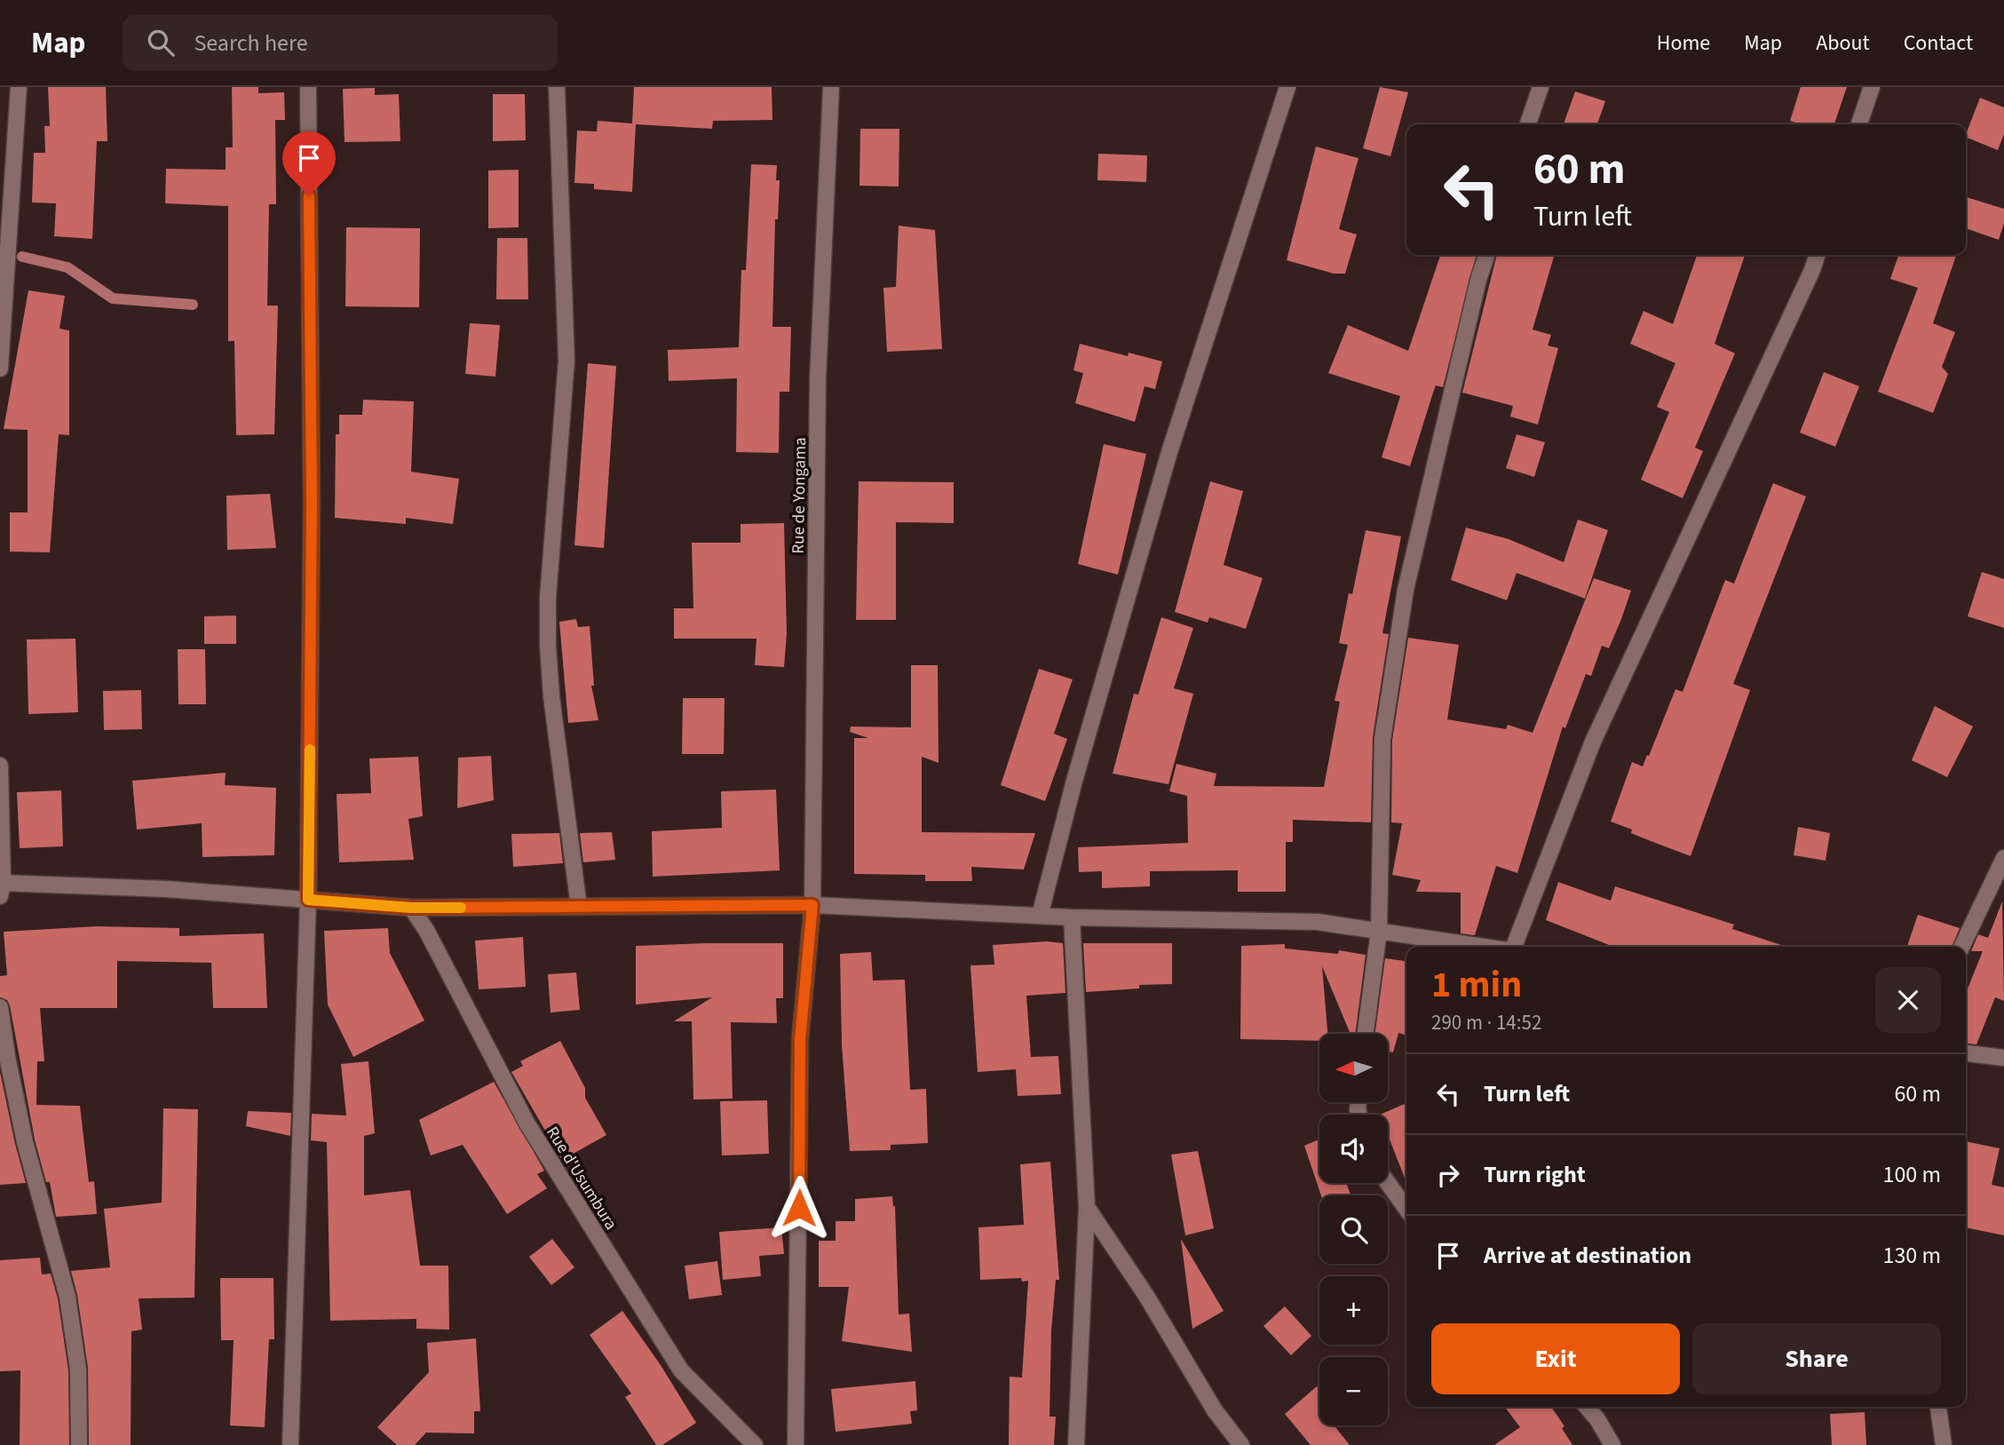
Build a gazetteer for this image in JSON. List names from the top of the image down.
{
  "streets": {
    "street": ["Rue de Yongama", "Rue d'Usumbura"]
  },
  "north": "left",
  "page": {
    "header": "Map",
    "search": "Search here",
    "nav": [
      "Home",
      "Map",
      "About",
      "Contact"
    ],
    "turn": ["60 m", "Turn left"],
    "heading": ["1 min", "290 m · 14:52"],
    "map_buttons": ["+", "−"],
    "list": [
      {
        "name": "Turn left",
        "value": "60 m"
      },
      {
        "name": "Turn right",
        "value": "100 m"
      },
      {
        "name": "Arrive at destination",
        "value": "130 m"
      }
    ],
    "buttons": ["Exit", "Share"]
  }
}
